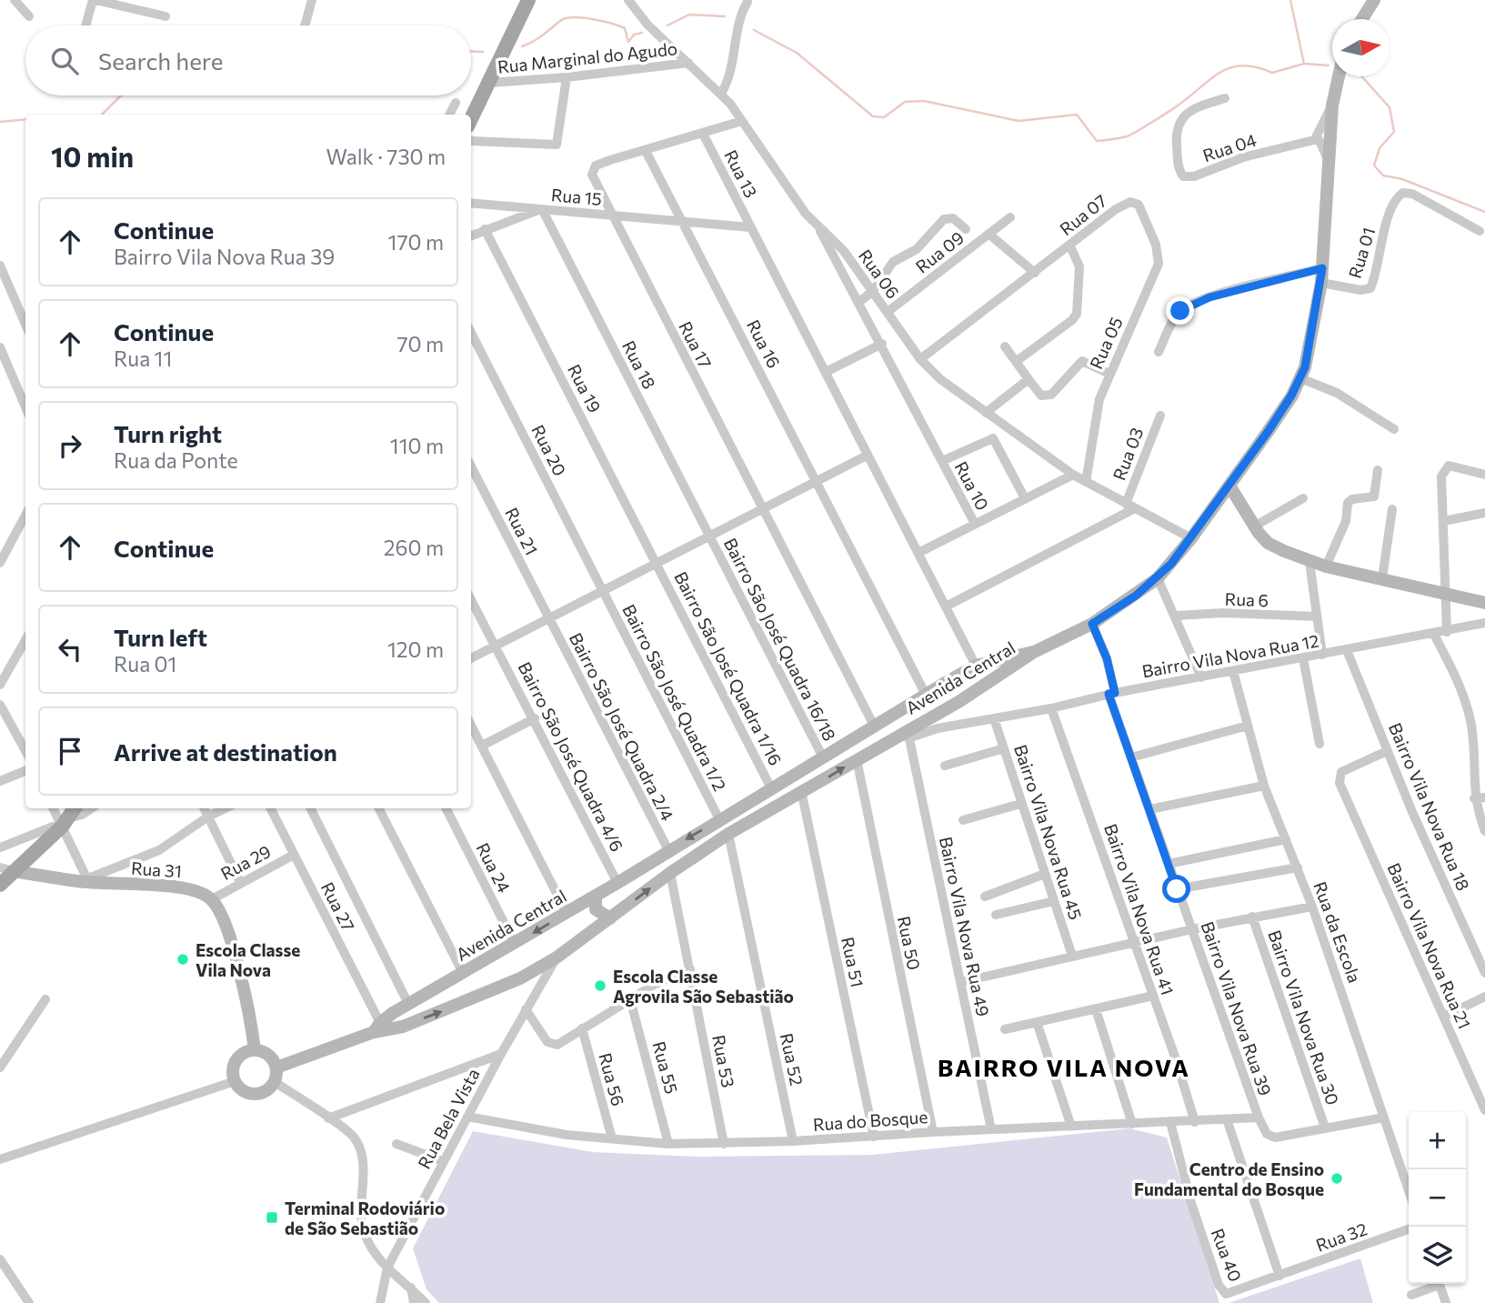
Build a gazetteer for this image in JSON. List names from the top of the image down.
{
  "streets": {
    "street": [
      "Rua Marginal do Agudo",
      "Rua 04",
      "Rua 13",
      "Rua 15",
      "Rua 07",
      "Rua 09",
      "Rua 01",
      "Rua 06",
      "Rua 05",
      "Rua 16",
      "Rua 17",
      "Rua 18",
      "Rua 19",
      "Rua 20",
      "Rua 03",
      "Rua 10",
      "Rua 21",
      "Rua 6",
      "Bairro São José Quadra 16/18",
      "Bairro Vila Nova Rua 12",
      "Bairro São José Quadra 1/16",
      "Avenida Central",
      "Bairro São José Quadra 1/2",
      "Bairro São José Quadra 2/4",
      "Bairro São José Quadra 4/6",
      "Bairro Vila Nova Rua 18",
      "Bairro Vila Nova Rua 45",
      "Rua 29",
      "Rua 24",
      "Rua 31",
      "Rua 27",
      "Bairro Vila Nova Rua 41",
      "Bairro Vila Nova Rua 49",
      "Rua da Escola",
      "Rua 50",
      "Bairro Vila Nova Rua 21",
      "Rua 51",
      "Bairro Vila Nova Rua 39",
      "Bairro Vila Nova Rua 30",
      "Rua 52",
      "Rua 53",
      "Rua 55",
      "Rua 56",
      "Rua Bela Vista",
      "Rua do Bosque",
      "Rua 32",
      "Rua 40"
    ]
  },
  "crossings": [
    ["Rua Marginal do Agudo", "Rua 06"],
    ["Rua 13", "Rua 15"],
    ["Rua 13", "Avenida Central"],
    ["Rua 15", "Rua 16"],
    ["Rua 15", "Rua 17"],
    ["Rua 15", "Rua 18"],
    ["Rua 07", "Rua 06"],
    ["Rua 07", "Rua 05"],
    ["Rua 09", "Rua 06"],
    ["Rua 06", "Rua 05"],
    ["Rua 06", "Rua 03"],
    ["Rua 16", "Rua 17"],
    ["Rua 16", "Avenida Central"],
    ["Rua 17", "Avenida Central"],
    ["Rua 18", "Bairro São José Quadra 16/18"],
    ["Rua 19", "Bairro São José Quadra 1/16"],
    ["Rua 20", "Bairro São José Quadra 1/2"],
    ["Rua 21", "Bairro São José Quadra 2/4"],
    ["Bairro São José Quadra 16/18", "Avenida Central"],
    ["Bairro Vila Nova Rua 12", "Avenida Central"],
    ["Bairro Vila Nova Rua 12", "Bairro Vila Nova Rua 18"],
    ["Bairro Vila Nova Rua 12", "Bairro Vila Nova Rua 45"],
    ["Bairro Vila Nova Rua 12", "Bairro Vila Nova Rua 41"],
    ["Bairro Vila Nova Rua 12", "Bairro Vila Nova Rua 49"],
    ["Bairro Vila Nova Rua 12", "Rua da Escola"],
    ["Bairro Vila Nova Rua 12", "Bairro Vila Nova Rua 39"],
    ["Bairro São José Quadra 1/16", "Avenida Central"],
    ["Avenida Central", "Bairro São José Quadra 1/2"],
    ["Avenida Central", "Bairro São José Quadra 2/4"],
    ["Avenida Central", "Bairro São José Quadra 4/6"],
    ["Avenida Central", "Rua 24"],
    ["Avenida Central", "Rua 27"],
    ["Avenida Central", "Bairro Vila Nova Rua 49"],
    ["Avenida Central", "Rua 50"],
    ["Avenida Central", "Rua 51"],
    ["Avenida Central", "Rua 52"],
    ["Avenida Central", "Rua 53"],
    ["Avenida Central", "Rua Bela Vista"],
    ["Bairro Vila Nova Rua 18", "Bairro Vila Nova Rua 21"],
    ["Rua 29", "Rua 31"],
    ["Rua 29", "Rua 27"],
    ["Bairro Vila Nova Rua 41", "Rua do Bosque"],
    ["Bairro Vila Nova Rua 49", "Rua do Bosque"],
    ["Rua 50", "Rua do Bosque"],
    ["Rua 51", "Rua do Bosque"],
    ["Bairro Vila Nova Rua 39", "Rua do Bosque"],
    ["Rua 52", "Rua do Bosque"],
    ["Rua 53", "Rua do Bosque"],
    ["Rua 55", "Rua do Bosque"],
    ["Rua 56", "Rua do Bosque"],
    ["Rua Bela Vista", "Rua do Bosque"],
    ["Rua do Bosque", "Rua 40"],
    ["Rua 32", "Rua 40"]
  ],
  "districts": ["BAIRRO VILA NOVA"],
  "places": {
    "other": ["Escola Classe Vila Nova", "Escola Classe Agrovila São Sebastião", "Centro de Ensino Fundamental do Bosque"],
    "transit": ["Terminal Rodoviário de São Sebastião"]
  },
  "north": "right",
  "page": {
    "search": "Search here",
    "heading": ["10 min", "Walk · 730 m"],
    "list": [
      ["Continue", "Bairro Vila Nova Rua 39", "170 m"],
      ["Continue", "Rua 11", "70 m"],
      ["Turn right", "Rua da Ponte", "110 m"],
      ["Continue", "260 m"],
      ["Turn left", "Rua 01", "120 m"],
      "Arrive at destination"
    ],
    "map_buttons": ["+", "−"]
  }
}
